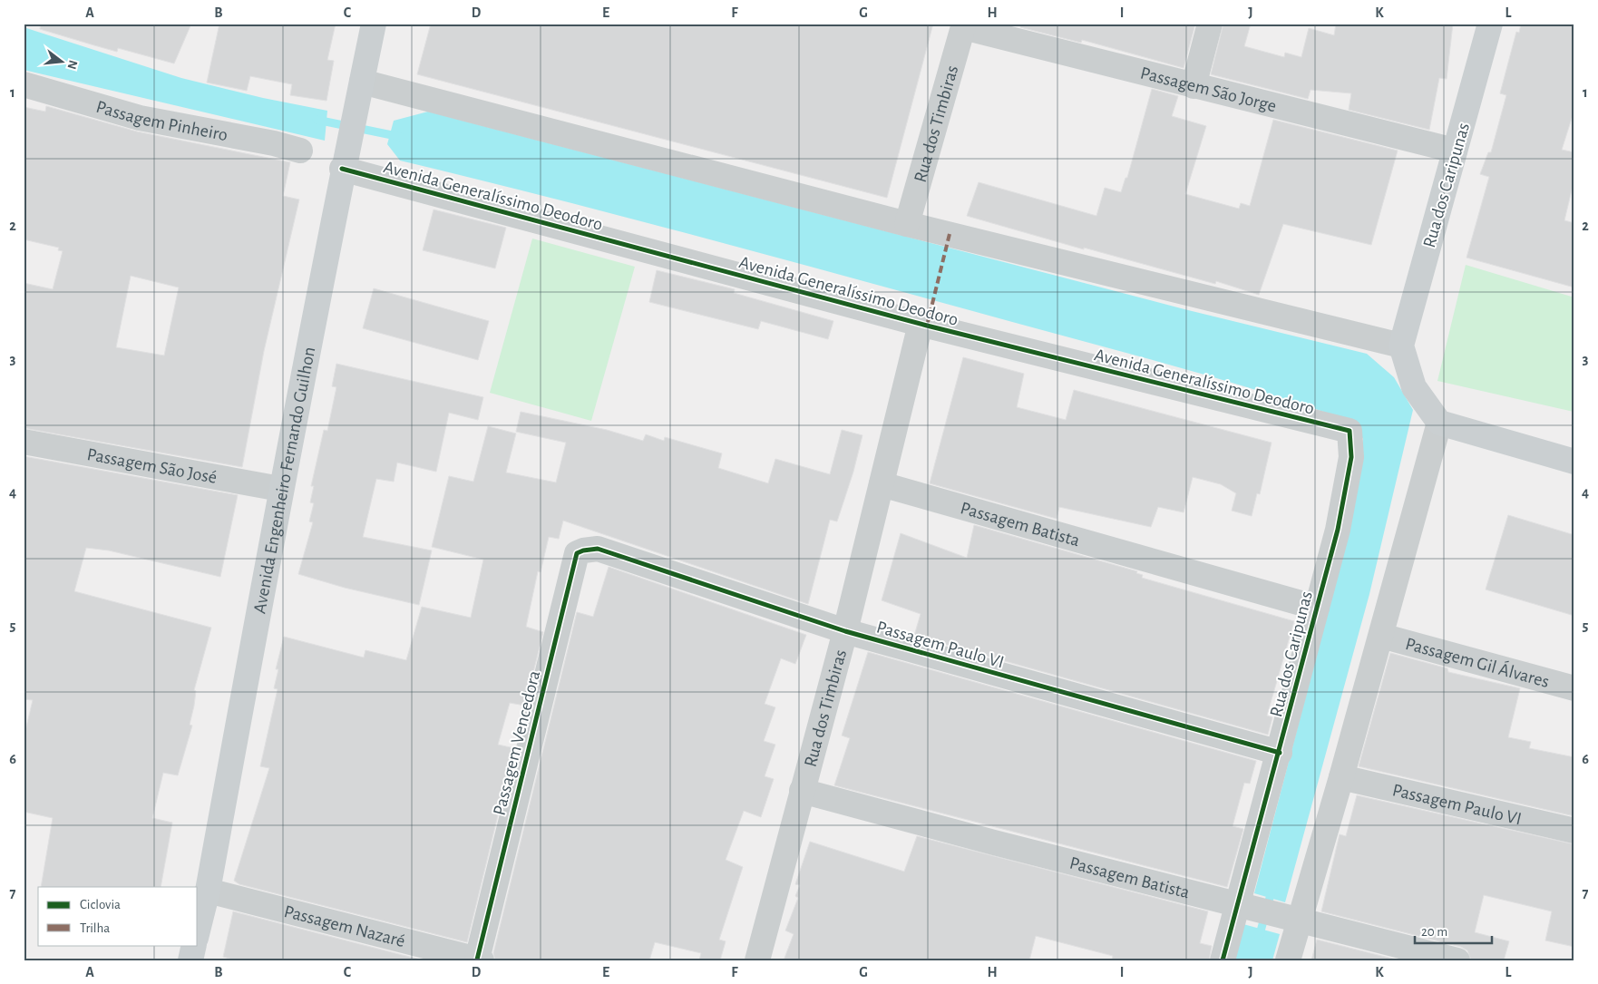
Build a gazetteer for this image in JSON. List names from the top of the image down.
{
  "streets": {
    "main road": ["Rua dos Caripunas", "Avenida Engenheiro Fernando Guilhon"],
    "street": [
      "Passagem São Jorge",
      "Passagem Pinheiro",
      "Rua dos Timbiras",
      "Avenida Generalíssimo Deodoro",
      "Passagem São José",
      "Passagem Batista",
      "Passagem Paulo VI",
      "Passagem Gil Álvares",
      "Passagem Vencedora",
      "Passagem Nazaré"
    ]
  },
  "crossings": [
    ["Passagem São Jorge", "Rua dos Timbiras"],
    ["Passagem São Jorge", "Rua dos Caripunas"],
    ["Rua dos Timbiras", "Avenida Generalíssimo Deodoro"],
    ["Rua dos Timbiras", "Passagem Batista"],
    ["Rua dos Timbiras", "Passagem Paulo VI"],
    ["Rua dos Caripunas", "Avenida Generalíssimo Deodoro"],
    ["Rua dos Caripunas", "Passagem Batista"],
    ["Rua dos Caripunas", "Passagem Paulo VI"],
    ["Avenida Generalíssimo Deodoro", "Avenida Engenheiro Fernando Guilhon"],
    ["Passagem São José", "Avenida Engenheiro Fernando Guilhon"],
    ["Avenida Engenheiro Fernando Guilhon", "Passagem Nazaré"],
    ["Passagem Paulo VI", "Passagem Vencedora"],
    ["Passagem Vencedora", "Passagem Nazaré"]
  ],
  "legend": ["Ciclovia", "Trilha"],
  "scale_bar": "20 m",
  "north": "right",
  "grid": {
    "columns": [
      "A",
      "B",
      "C",
      "D",
      "E",
      "F",
      "G",
      "H",
      "I",
      "J",
      "K",
      "L"
    ],
    "rows": [
      "1",
      "2",
      "3",
      "4",
      "5",
      "6",
      "7"
    ]
  }
}
